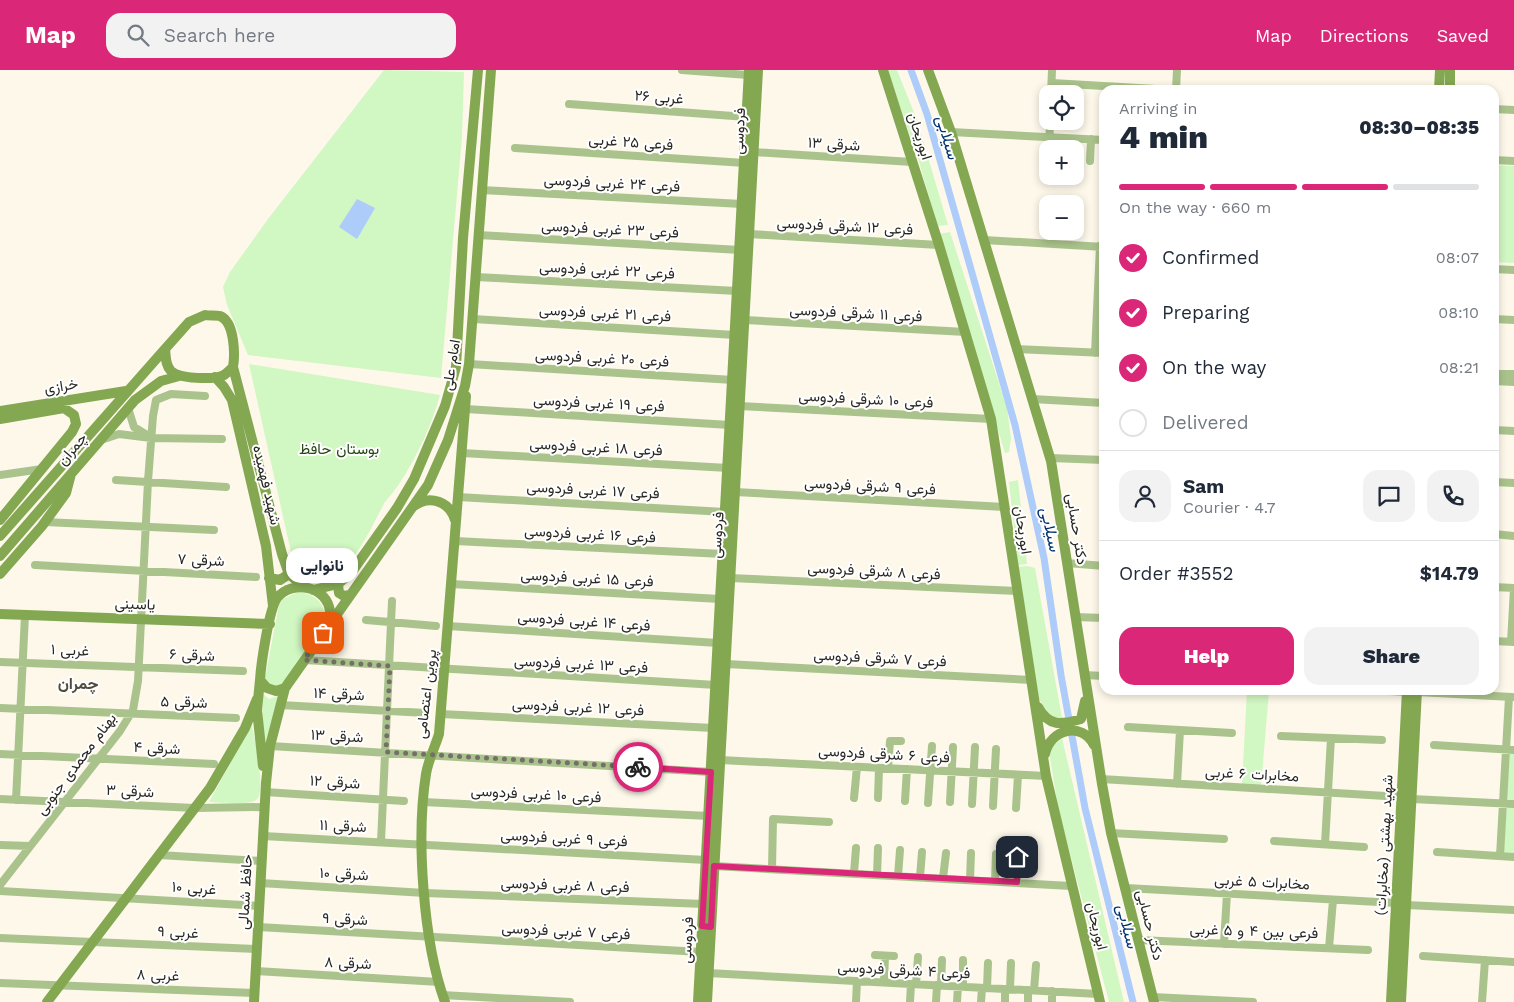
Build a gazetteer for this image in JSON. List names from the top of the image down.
{
  "streets": {
    "main road": [
      "فردوسی",
      "ابوریحان",
      "امام علی",
      "خرازی",
      "چمران",
      "شهید فهمیده",
      "دکتر حسابی",
      "یاسینی",
      "پروین اعتصامی",
      "شهید بهشتی (مخابرات)",
      "حافظ شمالی"
    ],
    "street": [
      "۲۶ غربی",
      "فرعی ۲۵ غربی",
      "۱۳ شرقی",
      "فرعی ۲۴ غربی فردوسی",
      "فرعی ۱۲ شرقی فردوسی",
      "فرعی ۲۳ غربی فردوسی",
      "فرعی ۲۲ غربی فردوسی",
      "فرعی ۲۱ غربی فردوسی",
      "فرعی ۱۱ شرقی فردوسی",
      "فرعی ۲۰ غربی فردوسی",
      "فرعی ۱۰ شرقی فردوسی",
      "فرعی ۱۹ غربی فردوسی",
      "فرعی ۱۸ غربی فردوسی",
      "فرعی ۹ شرقی فردوسی",
      "فرعی ۱۷ غربی فردوسی",
      "فرعی ۱۶ غربی فردوسی",
      "۷ شرقی",
      "فرعی ۸ شرقی فردوسی",
      "فرعی ۱۵ غربی فردوسی",
      "فرعی ۱۴ غربی فردوسی",
      "۱ غربی",
      "۶ شرقی",
      "فرعی ۷ شرقی فردوسی",
      "فرعی ۱۳ غربی فردوسی",
      "۱۴ شرقی",
      "۵ شرقی",
      "فرعی ۱۲ غربی فردوسی",
      "۴ شرقی",
      "فرعی ۶ شرقی فردوسی",
      "بهنام محمدی جنوبی",
      "مخابرات ۶ غربی",
      "۱۲ شرقی",
      "۳ شرقی",
      "فرعی ۱۰ غربی فردوسی",
      "۱۱ شرقی",
      "فرعی ۹ غربی فردوسی",
      "شرقی ۱۰",
      "مخابرات ۵ غربی",
      "فرعی ۸ غربی فردوسی",
      "۱۰ غربی",
      "شرقی ۹",
      "فرعی ۷ غربی فردوسی",
      "فرعی بین ۴ و ۵ غربی",
      "۹ غربی",
      "۸ شرقی",
      "فرعی ۴ شرقی فردوسی",
      "۸ غربی"
    ]
  },
  "crossings": [
    ["۲۶ غربی", "فردوسی"],
    ["فردوسی", "فرعی ۲۵ غربی"],
    ["فردوسی", "۱۳ شرقی"],
    ["فردوسی", "فرعی ۲۴ غربی فردوسی"],
    ["فردوسی", "فرعی ۱۲ شرقی فردوسی"],
    ["فردوسی", "فرعی ۲۳ غربی فردوسی"],
    ["فردوسی", "فرعی ۲۲ غربی فردوسی"],
    ["فردوسی", "فرعی ۲۱ غربی فردوسی"],
    ["فردوسی", "فرعی ۱۱ شرقی فردوسی"],
    ["فردوسی", "فرعی ۲۰ غربی فردوسی"],
    ["فردوسی", "فرعی ۱۰ شرقی فردوسی"],
    ["فردوسی", "فرعی ۱۹ غربی فردوسی"],
    ["فردوسی", "فرعی ۱۸ غربی فردوسی"],
    ["فردوسی", "فرعی ۹ شرقی فردوسی"],
    ["فردوسی", "فرعی ۱۷ غربی فردوسی"],
    ["فردوسی", "فرعی ۱۶ غربی فردوسی"],
    ["فردوسی", "فرعی ۸ شرقی فردوسی"],
    ["فردوسی", "فرعی ۱۵ غربی فردوسی"],
    ["فردوسی", "فرعی ۱۴ غربی فردوسی"],
    ["فردوسی", "فرعی ۷ شرقی فردوسی"],
    ["فردوسی", "فرعی ۱۳ غربی فردوسی"],
    ["فردوسی", "فرعی ۱۲ غربی فردوسی"],
    ["فردوسی", "فرعی ۶ شرقی فردوسی"],
    ["فردوسی", "فرعی ۱۰ غربی فردوسی"],
    ["فردوسی", "فرعی ۹ غربی فردوسی"],
    ["فردوسی", "فرعی ۸ غربی فردوسی"],
    ["فردوسی", "فرعی ۷ غربی فردوسی"],
    ["فردوسی", "فرعی ۴ شرقی فردوسی"],
    ["ابوریحان", "۱۳ شرقی"],
    ["ابوریحان", "فرعی ۱۲ شرقی فردوسی"],
    ["ابوریحان", "فرعی ۱۱ شرقی فردوسی"],
    ["ابوریحان", "فرعی ۱۰ شرقی فردوسی"],
    ["ابوریحان", "فرعی ۹ شرقی فردوسی"],
    ["ابوریحان", "فرعی ۸ شرقی فردوسی"],
    ["ابوریحان", "فرعی ۷ شرقی فردوسی"],
    ["ابوریحان", "فرعی ۶ شرقی فردوسی"],
    ["ابوریحان", "فرعی ۹ غربی فردوسی"],
    ["ابوریحان", "فرعی ۴ شرقی فردوسی"],
    ["۱۳ شرقی", "پروین اعتصامی"],
    ["۱۳ شرقی", "حافظ شمالی"],
    ["فرعی ۲۴ غربی فردوسی", "امام علی"],
    ["فرعی ۲۳ غربی فردوسی", "امام علی"],
    ["فرعی ۲۲ غربی فردوسی", "امام علی"],
    ["فرعی ۲۱ غربی فردوسی", "امام علی"],
    ["فرعی ۲۰ غربی فردوسی", "امام علی"],
    ["امام علی", "فرعی ۱۳ غربی فردوسی"],
    ["امام علی", "پروین اعتصامی"],
    ["امام علی", "حافظ شمالی"],
    ["خرازی", "چمران"],
    ["فرعی ۱۹ غربی فردوسی", "پروین اعتصامی"],
    ["فرعی ۱۸ غربی فردوسی", "پروین اعتصامی"],
    ["چمران", "شهید فهمیده"],
    ["شهید فهمیده", "یاسینی"],
    ["شهید فهمیده", "حافظ شمالی"],
    ["فرعی ۱۷ غربی فردوسی", "پروین اعتصامی"],
    ["دکتر حسابی", "مخابرات ۶ غربی"],
    ["دکتر حسابی", "مخابرات ۵ غربی"],
    ["دکتر حسابی", "فرعی بین ۴ و ۵ غربی"],
    ["فرعی ۱۶ غربی فردوسی", "پروین اعتصامی"],
    ["۷ شرقی", "بهنام محمدی جنوبی"],
    ["فرعی ۱۵ غربی فردوسی", "پروین اعتصامی"],
    ["یاسینی", "بهنام محمدی جنوبی"],
    ["یاسینی", "حافظ شمالی"],
    ["فرعی ۱۴ غربی فردوسی", "پروین اعتصامی"],
    ["۱ غربی", "۶ شرقی"],
    ["۱ غربی", "بهنام محمدی جنوبی"],
    ["۶ شرقی", "بهنام محمدی جنوبی"],
    ["فرعی ۱۳ غربی فردوسی", "پروین اعتصامی"],
    ["فرعی ۱۳ غربی فردوسی", "حافظ شمالی"],
    ["۱۴ شرقی", "حافظ شمالی"],
    ["پروین اعتصامی", "فرعی ۱۲ غربی فردوسی"],
    ["پروین اعتصامی", "فرعی ۱۰ غربی فردوسی"],
    ["پروین اعتصامی", "۱۱ شرقی"],
    ["پروین اعتصامی", "فرعی ۹ غربی فردوسی"],
    ["پروین اعتصامی", "شرقی ۱۰"],
    ["پروین اعتصامی", "فرعی ۸ غربی فردوسی"],
    ["پروین اعتصامی", "شرقی ۹"],
    ["پروین اعتصامی", "فرعی ۷ غربی فردوسی"],
    ["پروین اعتصامی", "۸ شرقی"],
    ["۵ شرقی", "بهنام محمدی جنوبی"],
    ["۴ شرقی", "بهنام محمدی جنوبی"],
    ["بهنام محمدی جنوبی", "۳ شرقی"],
    ["مخابرات ۶ غربی", "شهید بهشتی (مخابرات)"],
    ["۱۲ شرقی", "حافظ شمالی"],
    ["۳ شرقی", "حافظ شمالی"],
    ["۱۱ شرقی", "فرعی ۹ غربی فردوسی"],
    ["۱۱ شرقی", "حافظ شمالی"],
    ["شهید بهشتی (مخابرات)", "مخابرات ۵ غربی"],
    ["شرقی ۱۰", "فرعی ۸ غربی فردوسی"],
    ["شرقی ۱۰", "حافظ شمالی"],
    ["۱۰ غربی", "حافظ شمالی"],
    ["حافظ شمالی", "شرقی ۹"],
    ["حافظ شمالی", "۹ غربی"],
    ["حافظ شمالی", "۸ شرقی"],
    ["حافظ شمالی", "۸ غربی"],
    ["شرقی ۹", "فرعی ۷ غربی فردوسی"]
  ],
  "districts": ["چمران"],
  "water": ["سیلابی"],
  "parks": ["بوستان حافظ"],
  "places": ["نانوایی"],
  "page": {
    "header": "Map",
    "search": "Search here",
    "nav": ["Map", "Directions", "Saved"],
    "map_buttons": ["+", "−"],
    "heading": ["4 min", "Arriving in", "08:30–08:35"],
    "panel": [
      "Sam",
      "Courier · 4.7",
      "Order #3552",
      "$14.79"
    ],
    "bar": "On the way · 660 m",
    "list": [
      ["Confirmed", "08:07"],
      ["Preparing", "08:10"],
      ["On the way", "08:21"],
      "Delivered"
    ],
    "bubble": "نانوایی",
    "buttons": ["Help", "Share"]
  }
}
